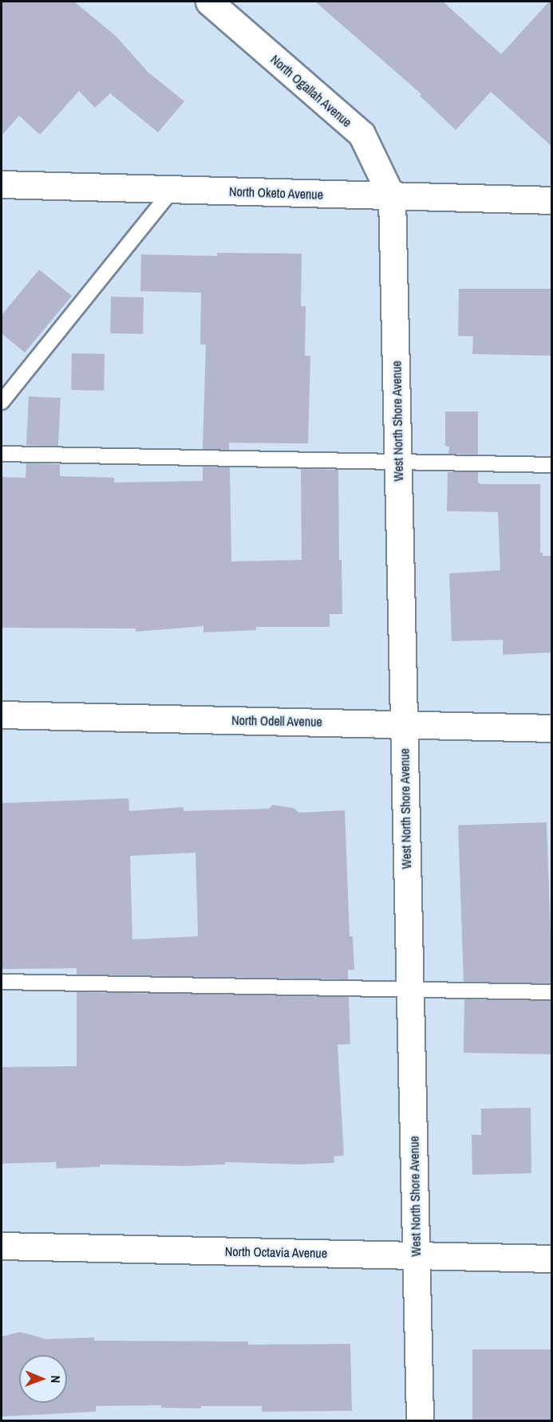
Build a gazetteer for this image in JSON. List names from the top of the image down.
{
  "streets": {
    "street": [
      "North Ogallah Avenue",
      "North Oketo Avenue",
      "West North Shore Avenue",
      "North Odell Avenue",
      "North Octavia Avenue"
    ]
  },
  "crossings": [
    ["North Ogallah Avenue", "North Oketo Avenue"],
    ["North Ogallah Avenue", "West North Shore Avenue"],
    ["North Oketo Avenue", "West North Shore Avenue"],
    ["West North Shore Avenue", "North Odell Avenue"],
    ["West North Shore Avenue", "North Octavia Avenue"]
  ],
  "north": "right"
}
